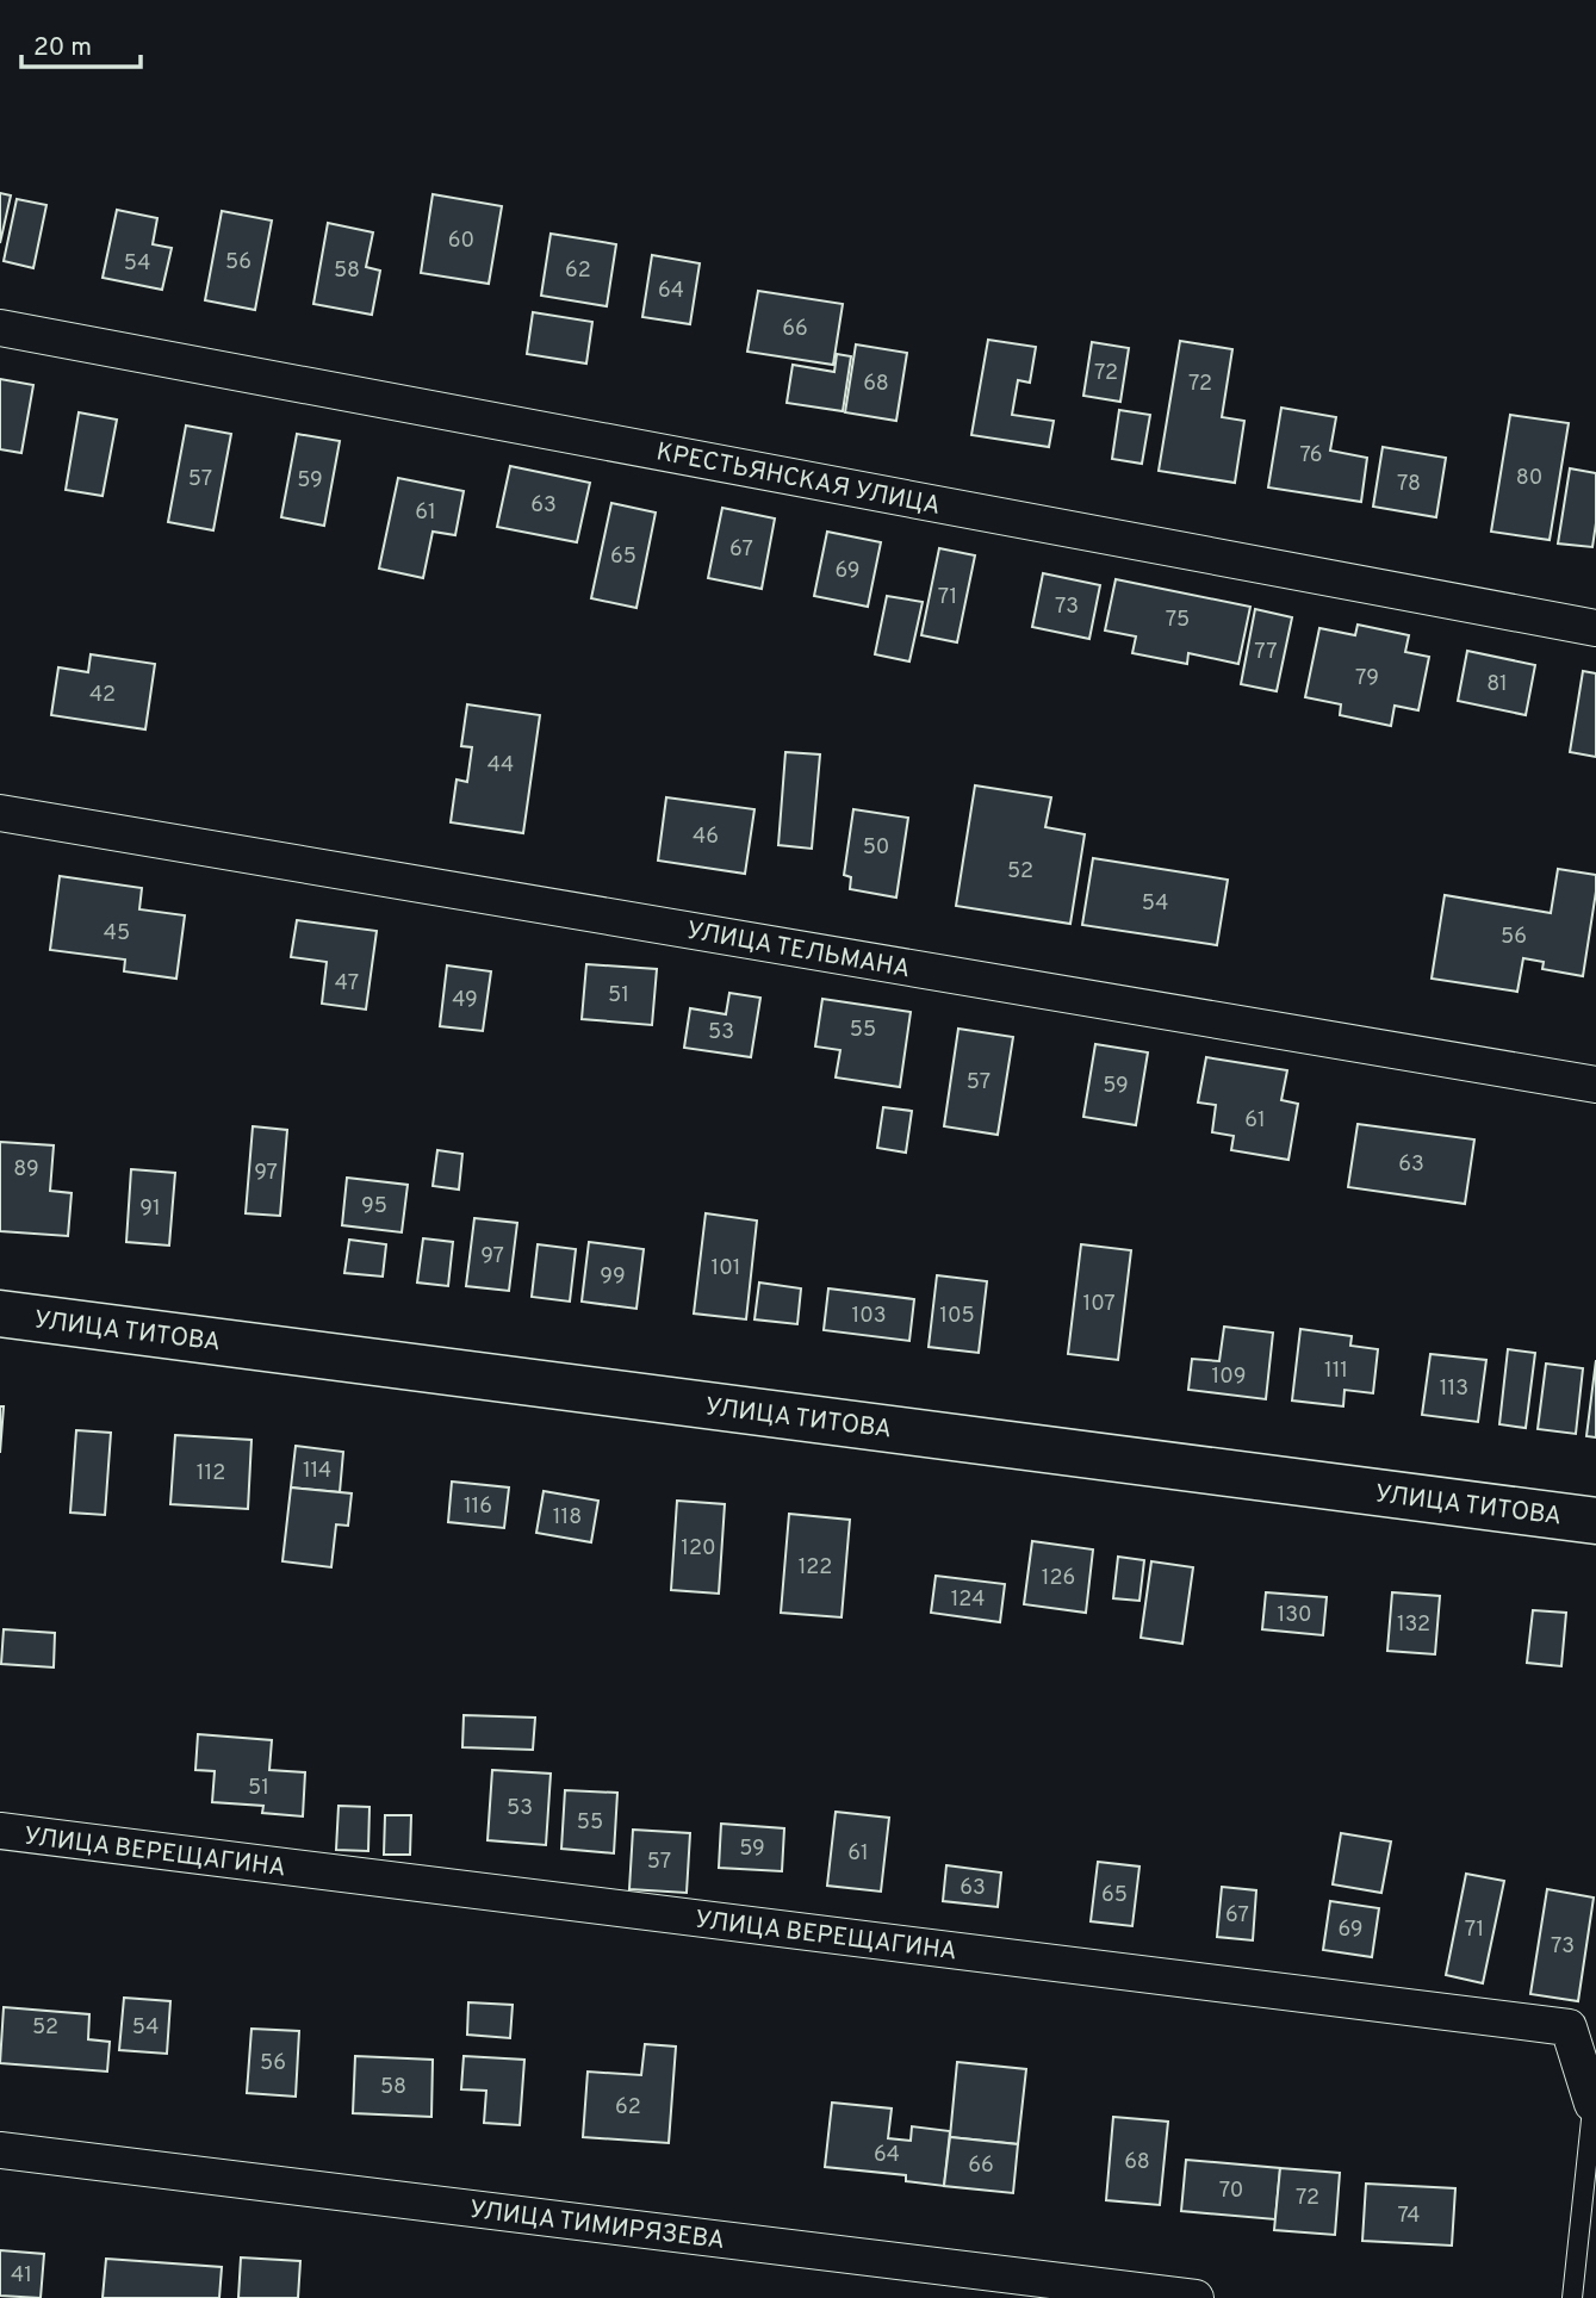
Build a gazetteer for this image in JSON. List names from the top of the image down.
{
  "streets": {
    "main road": ["УЛИЦА ТИТОВА"],
    "street": [
      "КРЕСТЬЯНСКАЯ УЛИЦА",
      "УЛИЦА ТЕЛЬМАНА",
      "УЛИЦА ВЕРЕЩАГИНА",
      "УЛИЦА ТИМИРЯЗЕВА"
    ]
  },
  "house_numbers": [
    "60",
    "56",
    "54",
    "58",
    "62",
    "64",
    "66",
    "72",
    "68",
    "72",
    "76",
    "80",
    "57",
    "59",
    "78",
    "63",
    "61",
    "67",
    "65",
    "69",
    "71",
    "73",
    "75",
    "77",
    "79",
    "81",
    "42",
    "44",
    "46",
    "50",
    "52",
    "54",
    "45",
    "56",
    "47",
    "51",
    "49",
    "55",
    "53",
    "57",
    "59",
    "61",
    "63",
    "89",
    "97",
    "95",
    "91",
    "97",
    "101",
    "99",
    "107",
    "103",
    "105",
    "111",
    "109",
    "113",
    "114",
    "112",
    "116",
    "118",
    "120",
    "122",
    "126",
    "124",
    "130",
    "132",
    "51",
    "53",
    "55",
    "59",
    "61",
    "57",
    "63",
    "65",
    "67",
    "69",
    "71",
    "73",
    "52",
    "54",
    "56",
    "58",
    "62",
    "64",
    "68",
    "66",
    "70",
    "72",
    "74",
    "41"
  ],
  "scale_bar": "20 m"
}
